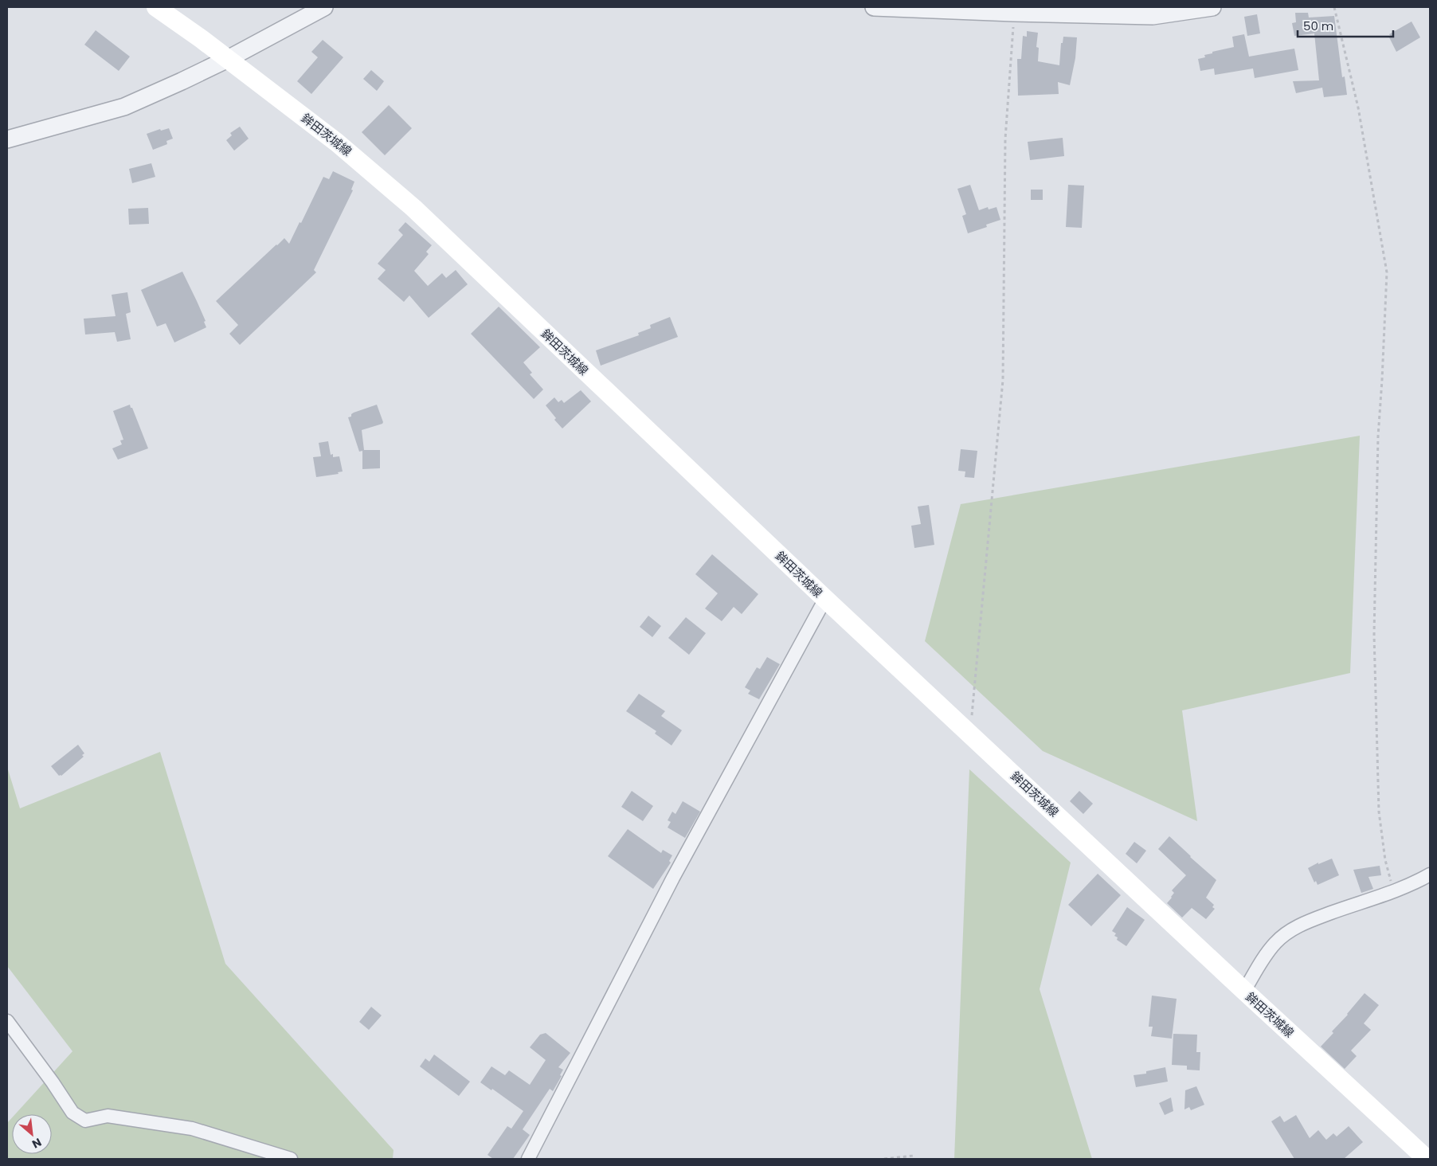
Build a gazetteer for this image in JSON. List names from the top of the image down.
{
  "streets": {
    "main road": ["鉾田茨城線"]
  },
  "scale_bar": "50 m",
  "north": "bottom right"
}
